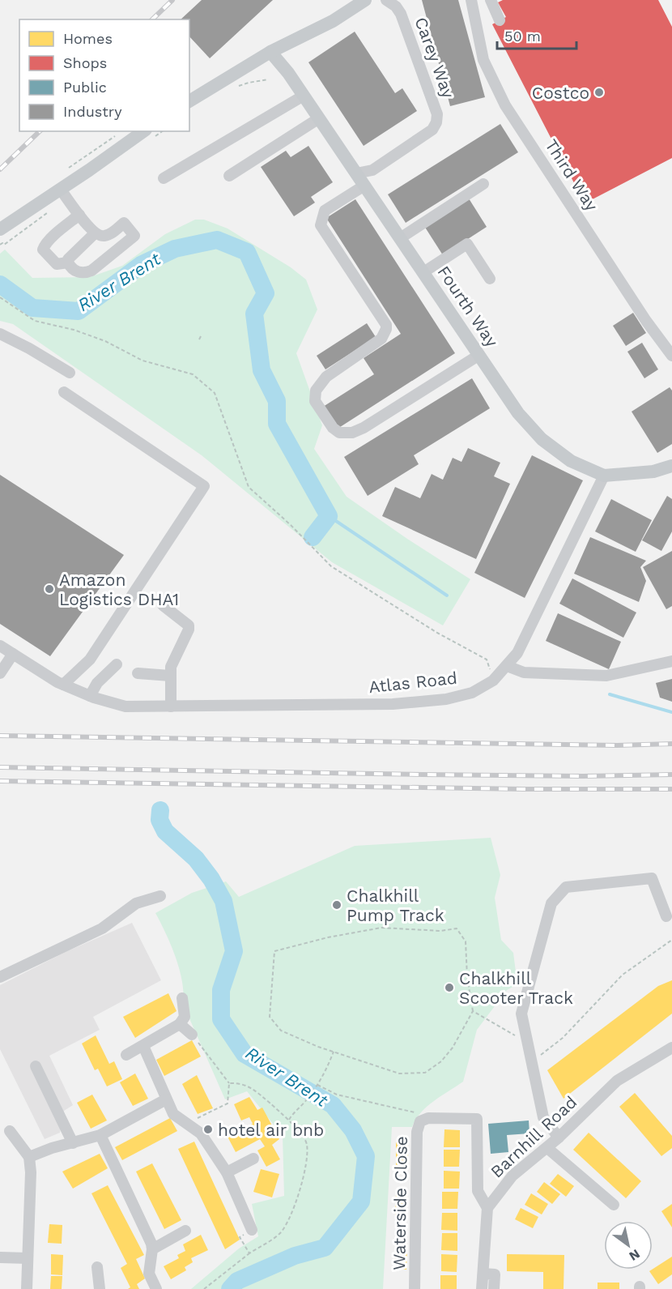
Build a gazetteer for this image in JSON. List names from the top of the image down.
{
  "streets": {
    "main road": ["Fourth Way"],
    "street": [
      "Carey Way",
      "Third Way",
      "Atlas Road",
      "Barnhill Road",
      "Waterside Close"
    ]
  },
  "crossings": [
    ["Carey Way", "Fourth Way"],
    ["Fourth Way", "Atlas Road"],
    ["Barnhill Road", "Waterside Close"]
  ],
  "water": ["River Brent"],
  "places": [
    "Costco",
    "Amazon Logistics DHA1",
    "Chalkhill Pump Track",
    "Chalkhill Scooter Track",
    "hotel air bnb"
  ],
  "legend": [
    "Homes",
    "Shops",
    "Public",
    "Industry"
  ],
  "scale_bar": "50 m",
  "north": "bottom right"
}
